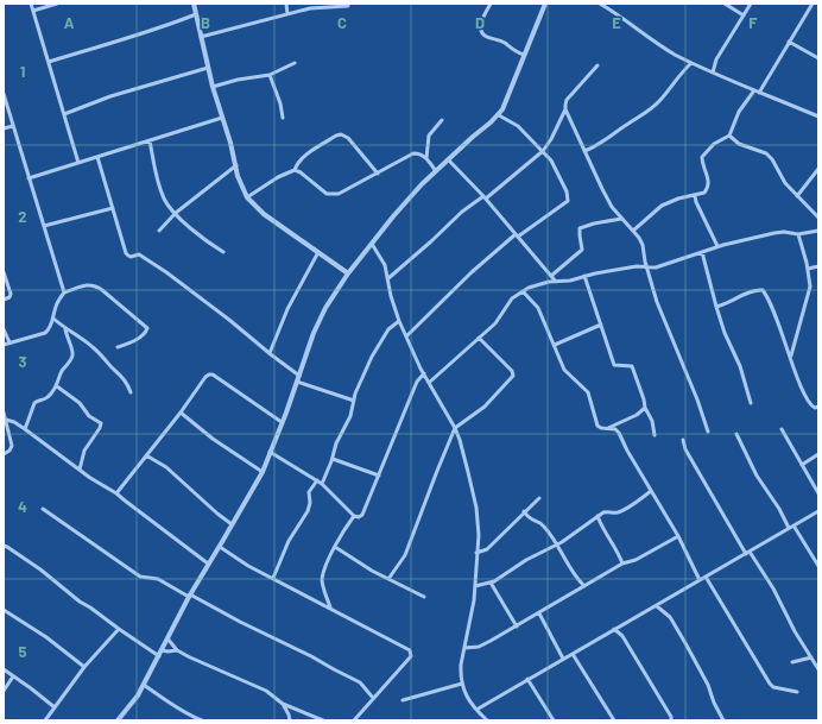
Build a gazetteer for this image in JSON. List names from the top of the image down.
{
  "grid": {
    "columns": [
      "A",
      "B",
      "C",
      "D",
      "E",
      "F"
    ],
    "rows": [
      "1",
      "2",
      "3",
      "4",
      "5"
    ]
  }
}
